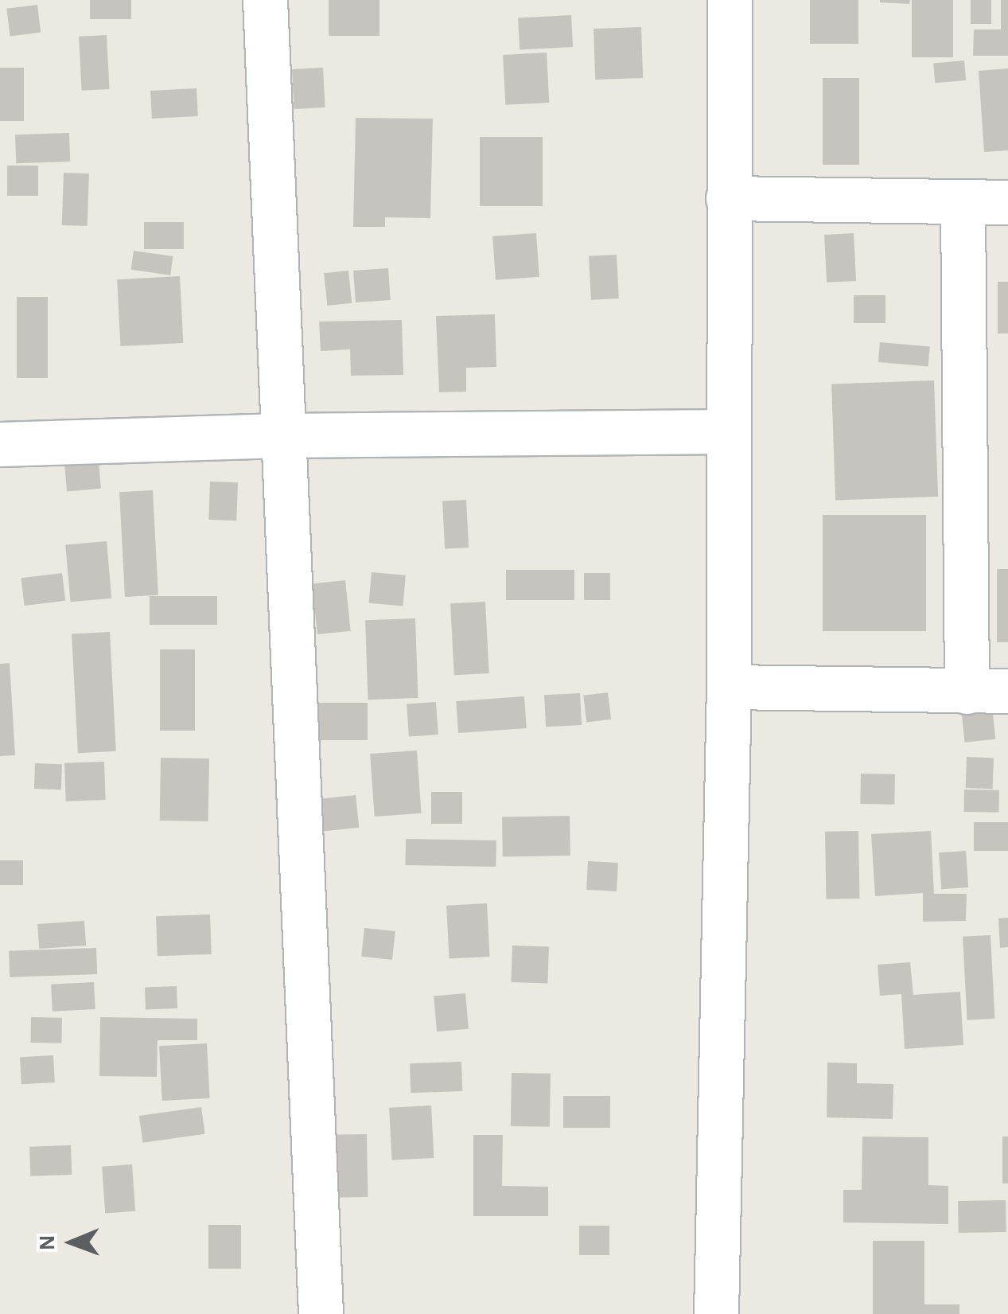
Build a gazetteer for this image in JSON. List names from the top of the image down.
{
  "north": "left"
}
